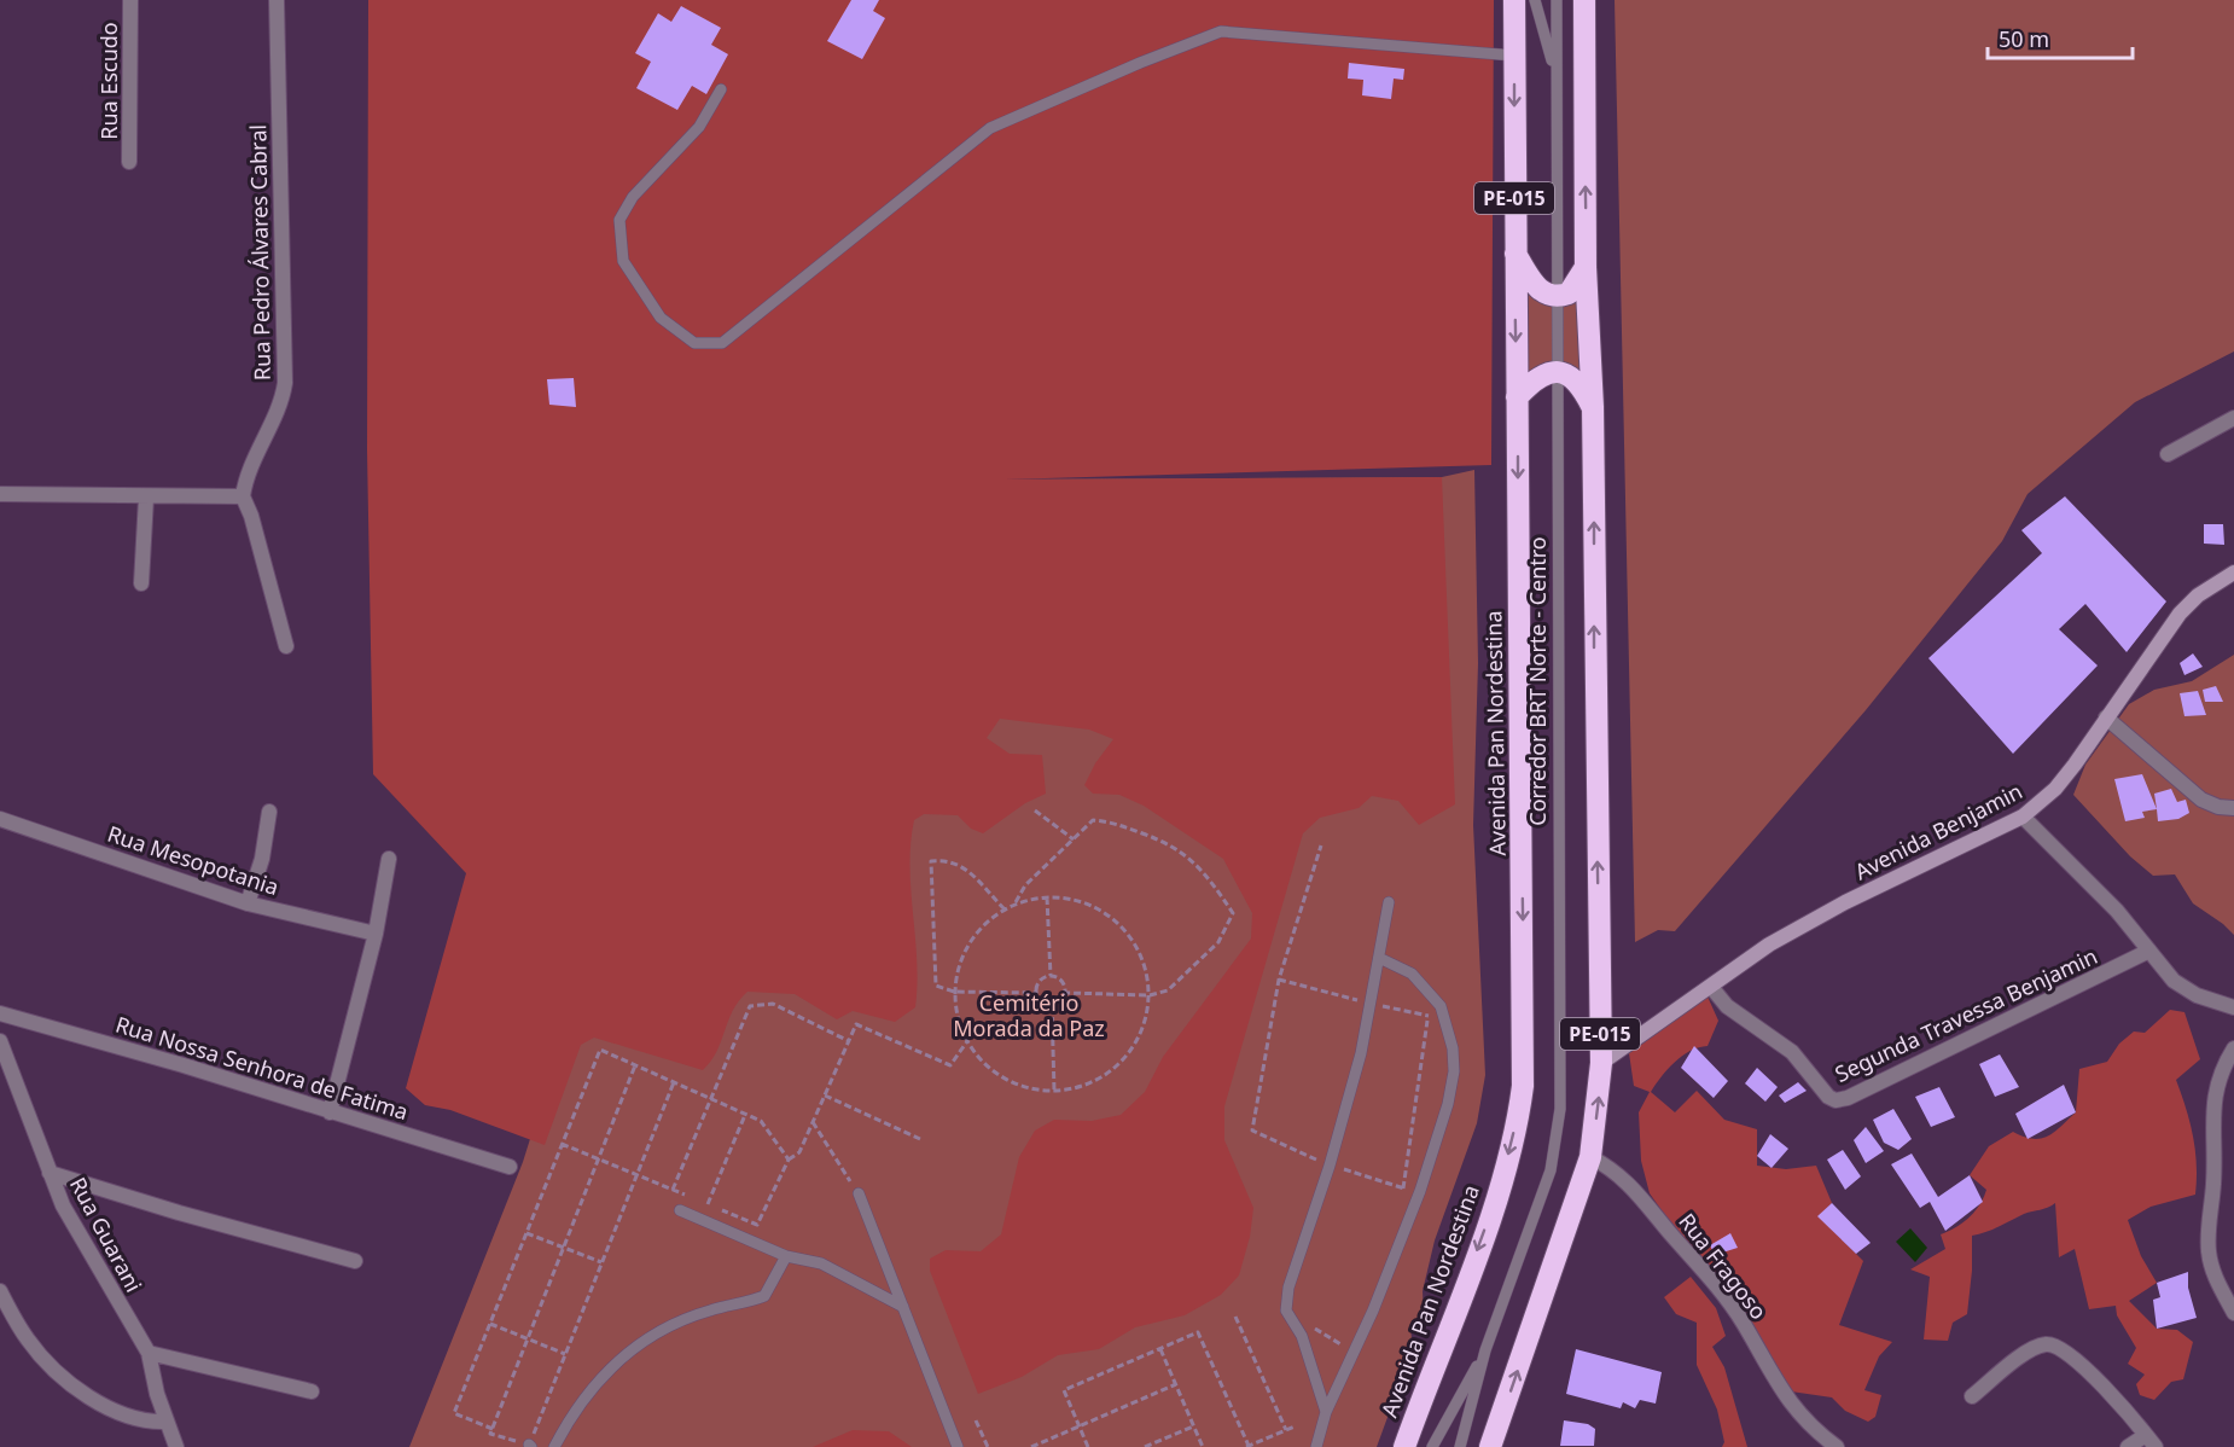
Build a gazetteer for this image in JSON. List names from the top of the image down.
{
  "streets": {
    "highway": ["PE-015", "Avenida Pan Nordestina"],
    "street": [
      "Rua Escudo",
      "Rua Pedro Álvares Cabral",
      "Avenida Benjamin",
      "Rua Mesopotania",
      "Segunda Travessa Benjamin",
      "Rua Nossa Senhora de Fatima",
      "Rua Guarani",
      "Rua Fragoso"
    ],
    "lane": ["Corredor BRT Norte - Centro"]
  },
  "crossings": [
    ["PE-015", "Avenida Benjamin"],
    ["PE-015", "Rua Fragoso"],
    ["Avenida Benjamin", "Segunda Travessa Benjamin"]
  ],
  "parks": ["Cemitério Morada da Paz"],
  "scale_bar": "50 m"
}
